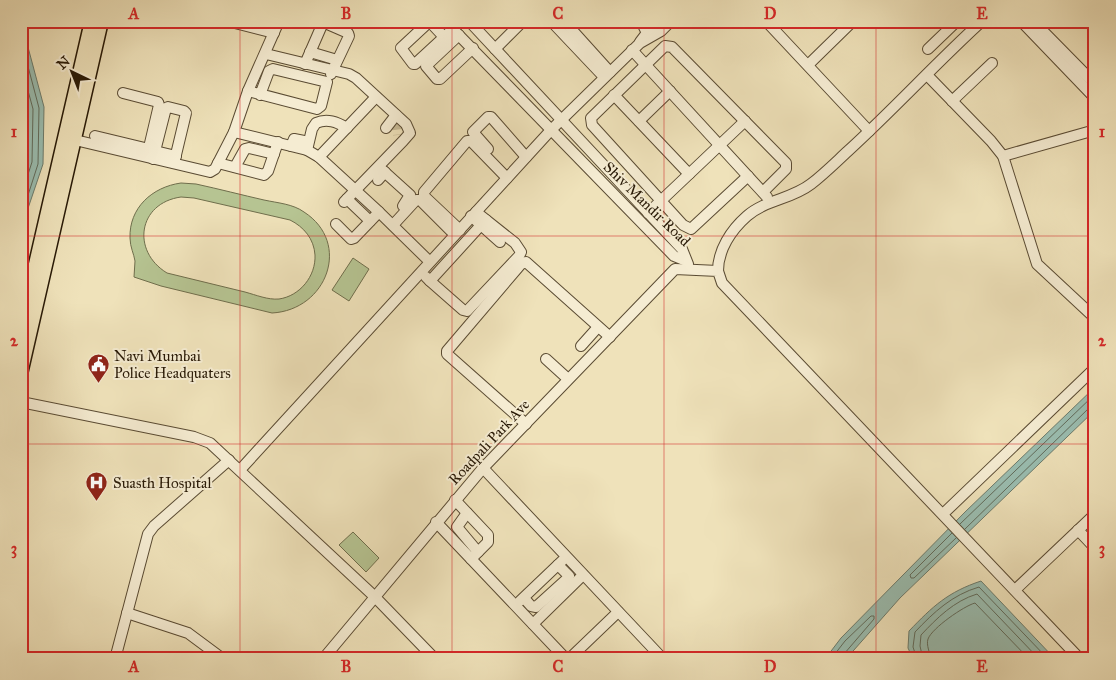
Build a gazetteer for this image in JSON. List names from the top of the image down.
{
  "streets": {
    "street": ["Shiv Mandir Road", "Roadpali Park Ave"]
  },
  "places": {
    "public building": ["Navi Mumbai Police Headquaters"],
    "hospital": ["Suasth Hospital"]
  },
  "north": "top left",
  "grid": {
    "columns": [
      "A",
      "B",
      "C",
      "D",
      "E"
    ],
    "rows": ["1", "2", "3"]
  }
}
